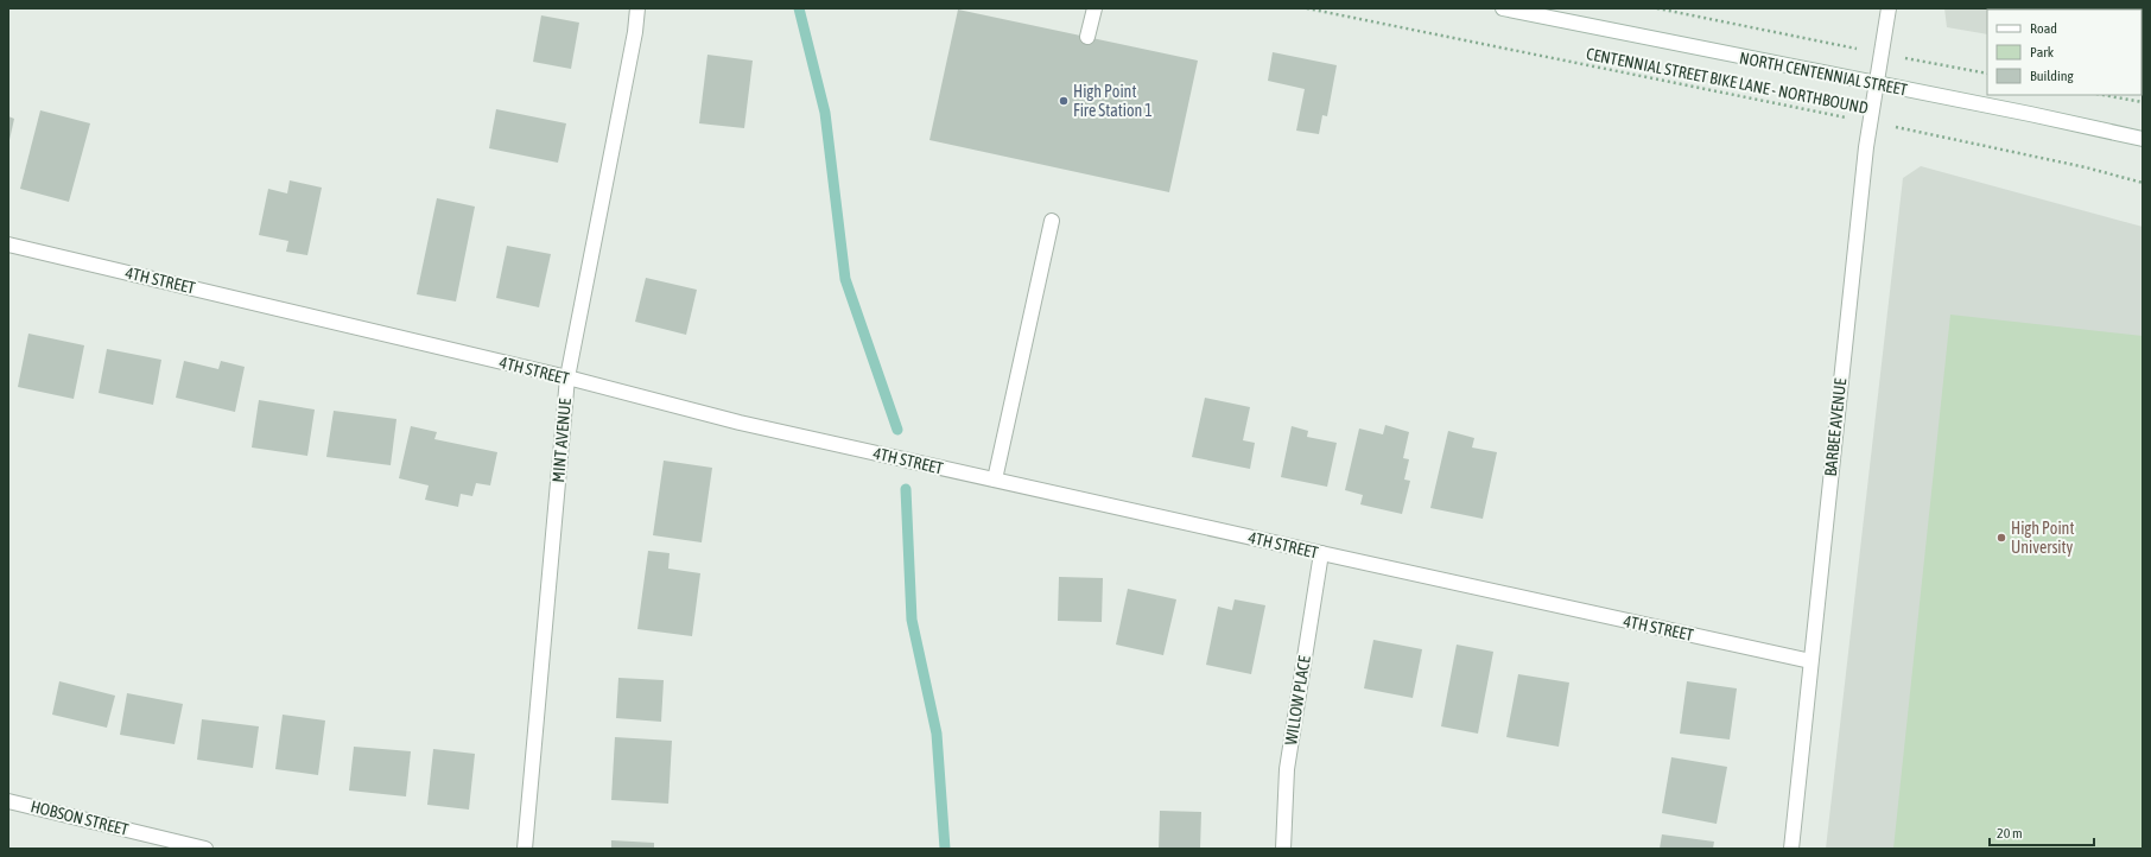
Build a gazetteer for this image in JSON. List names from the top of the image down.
{
  "streets": {
    "street": [
      "NORTH CENTENNIAL STREET",
      "4TH STREET",
      "BARBEE AVENUE",
      "MINT AVENUE",
      "WILLOW PLACE",
      "HOBSON STREET"
    ],
    "path": ["CENTENNIAL STREET BIKE LANE - NORTHBOUND"]
  },
  "crossings": [
    ["NORTH CENTENNIAL STREET", "BARBEE AVENUE"],
    ["CENTENNIAL STREET BIKE LANE - NORTHBOUND", "BARBEE AVENUE"],
    ["4TH STREET", "BARBEE AVENUE"],
    ["4TH STREET", "MINT AVENUE"],
    ["4TH STREET", "WILLOW PLACE"]
  ],
  "places": ["High Point Fire Station 1", "High Point University"],
  "legend": ["Road", "Park", "Building"],
  "scale_bar": "20 m"
}
